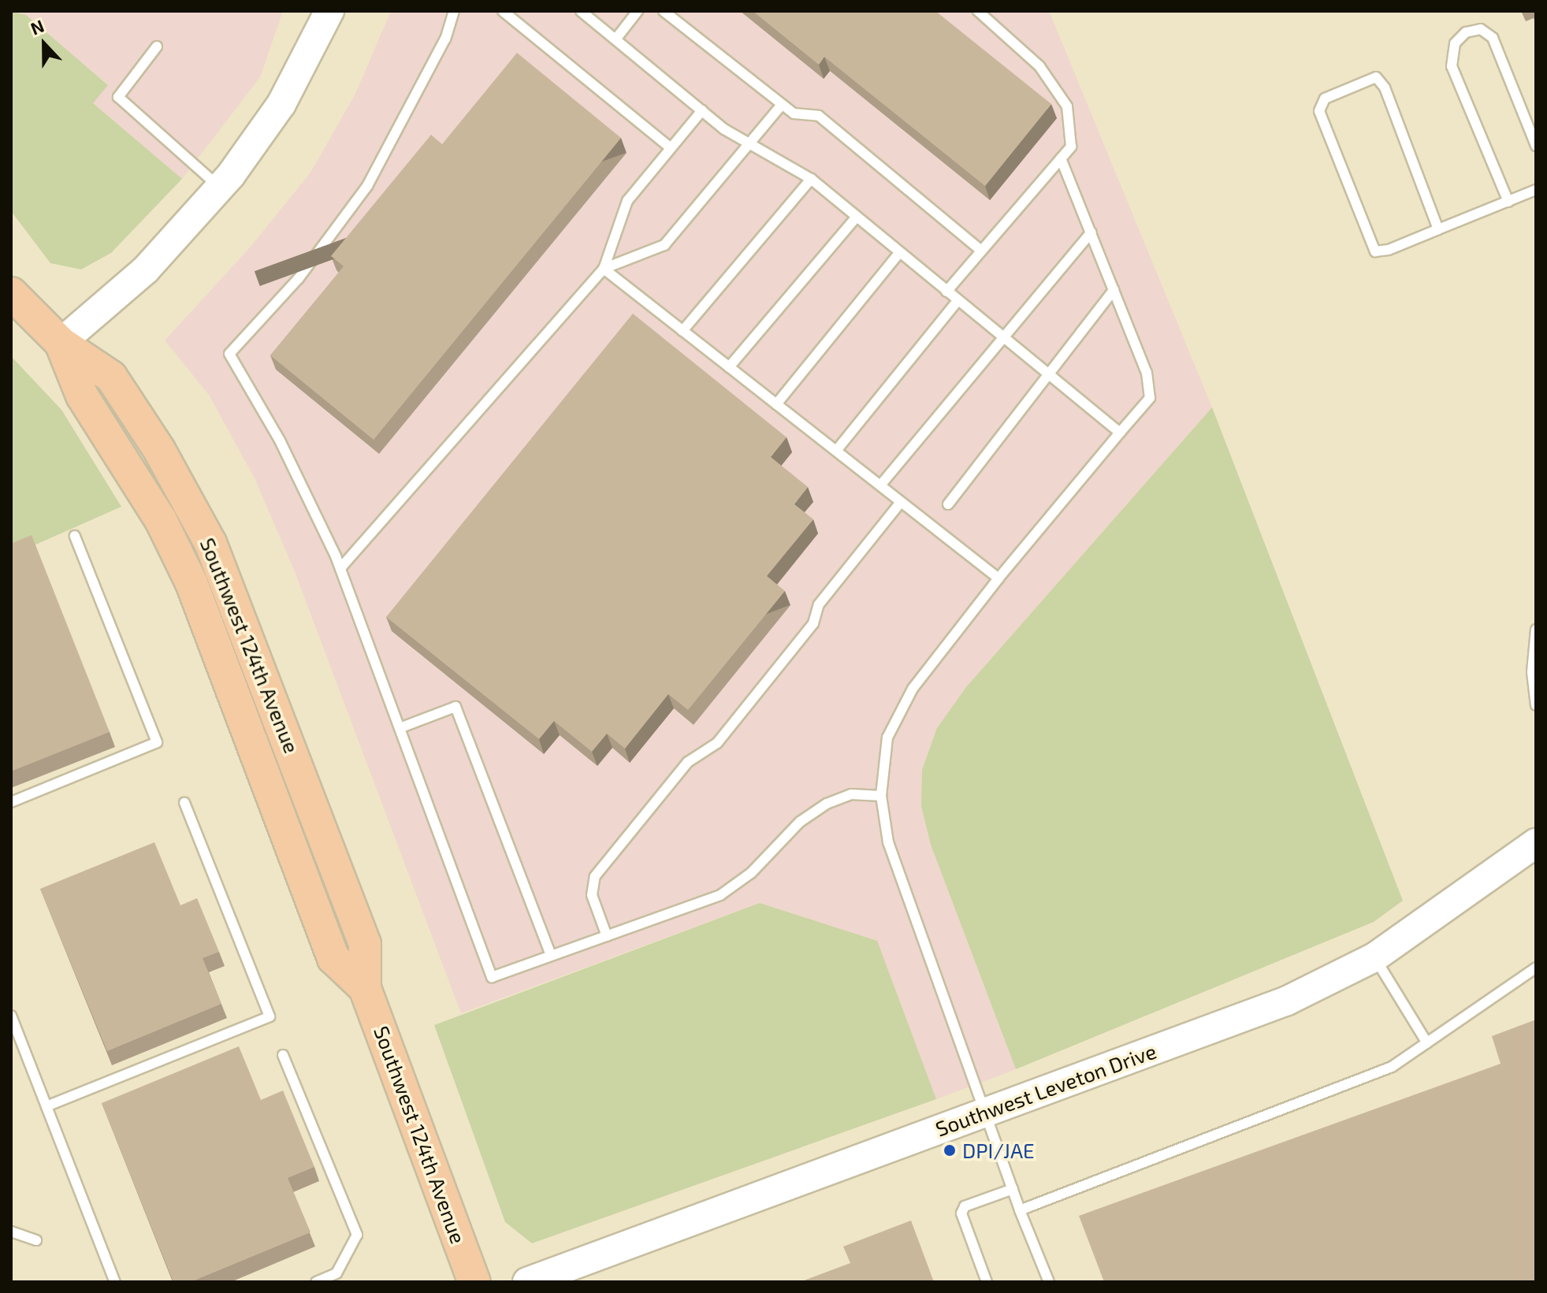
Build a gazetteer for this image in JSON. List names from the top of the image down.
{
  "streets": {
    "main road": ["Southwest 124th Avenue"],
    "street": ["Southwest Leveton Drive"]
  },
  "places": ["DPI/JAE"],
  "north": "top"
}
